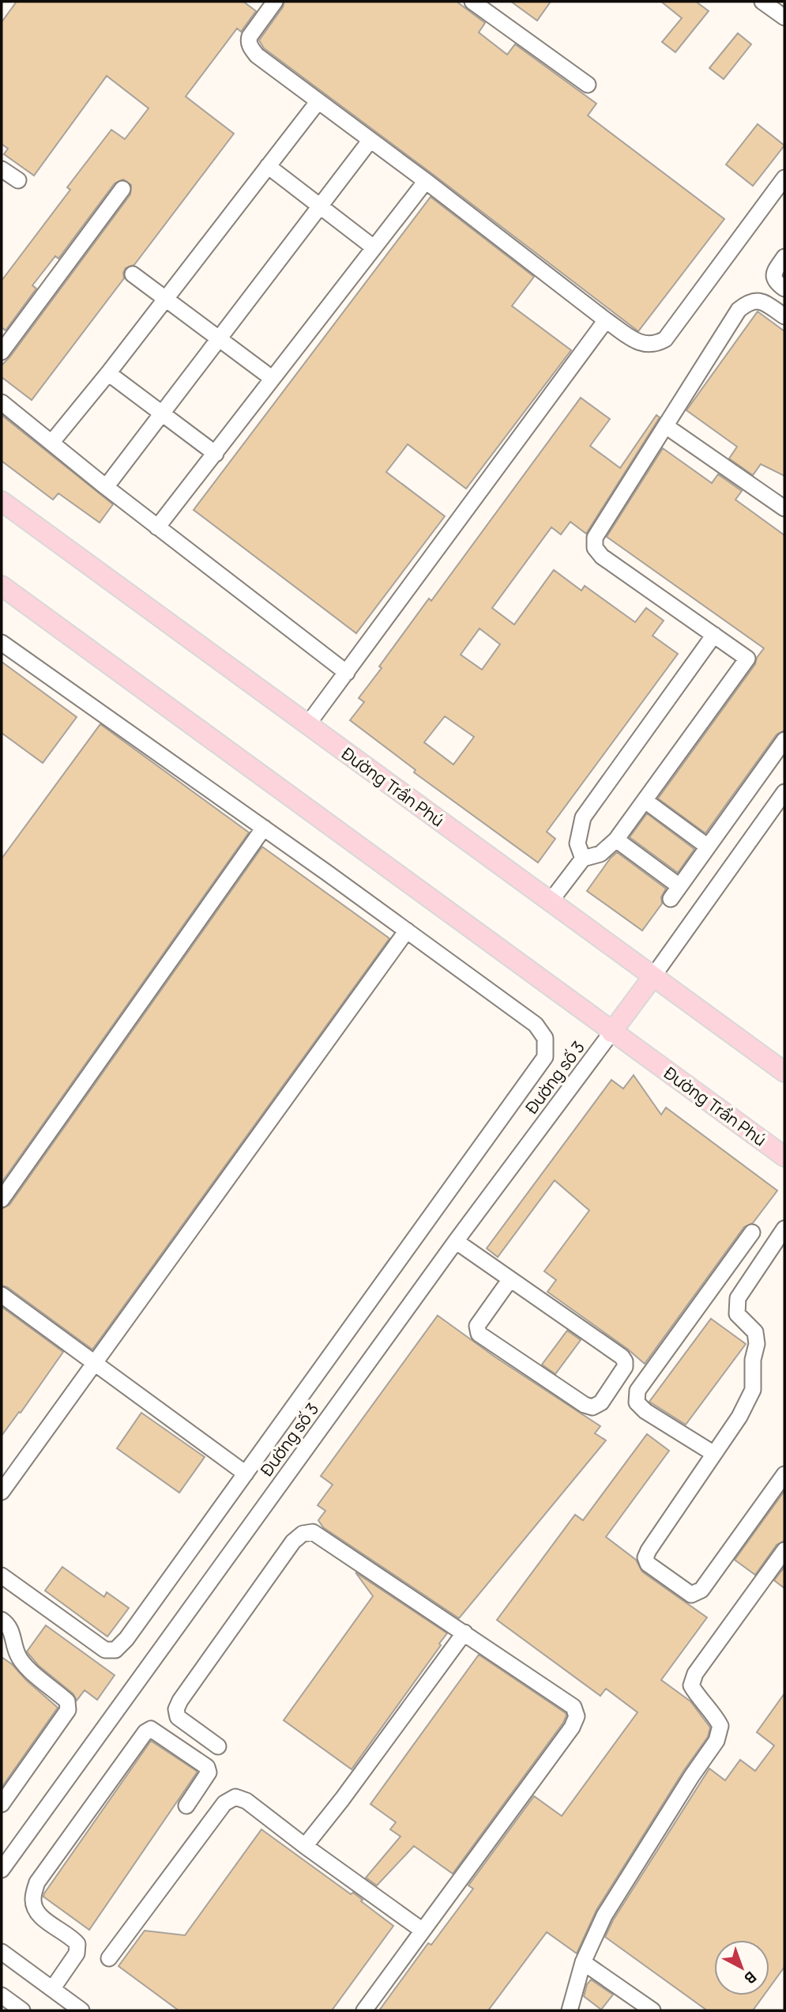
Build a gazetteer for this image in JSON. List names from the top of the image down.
{
  "streets": {
    "main road": ["Đường Trần Phú"],
    "street": ["Đường số 3"]
  },
  "crossings": [
    ["Đường Trần Phú", "Đường số 3"]
  ],
  "north": "bottom right"
}
